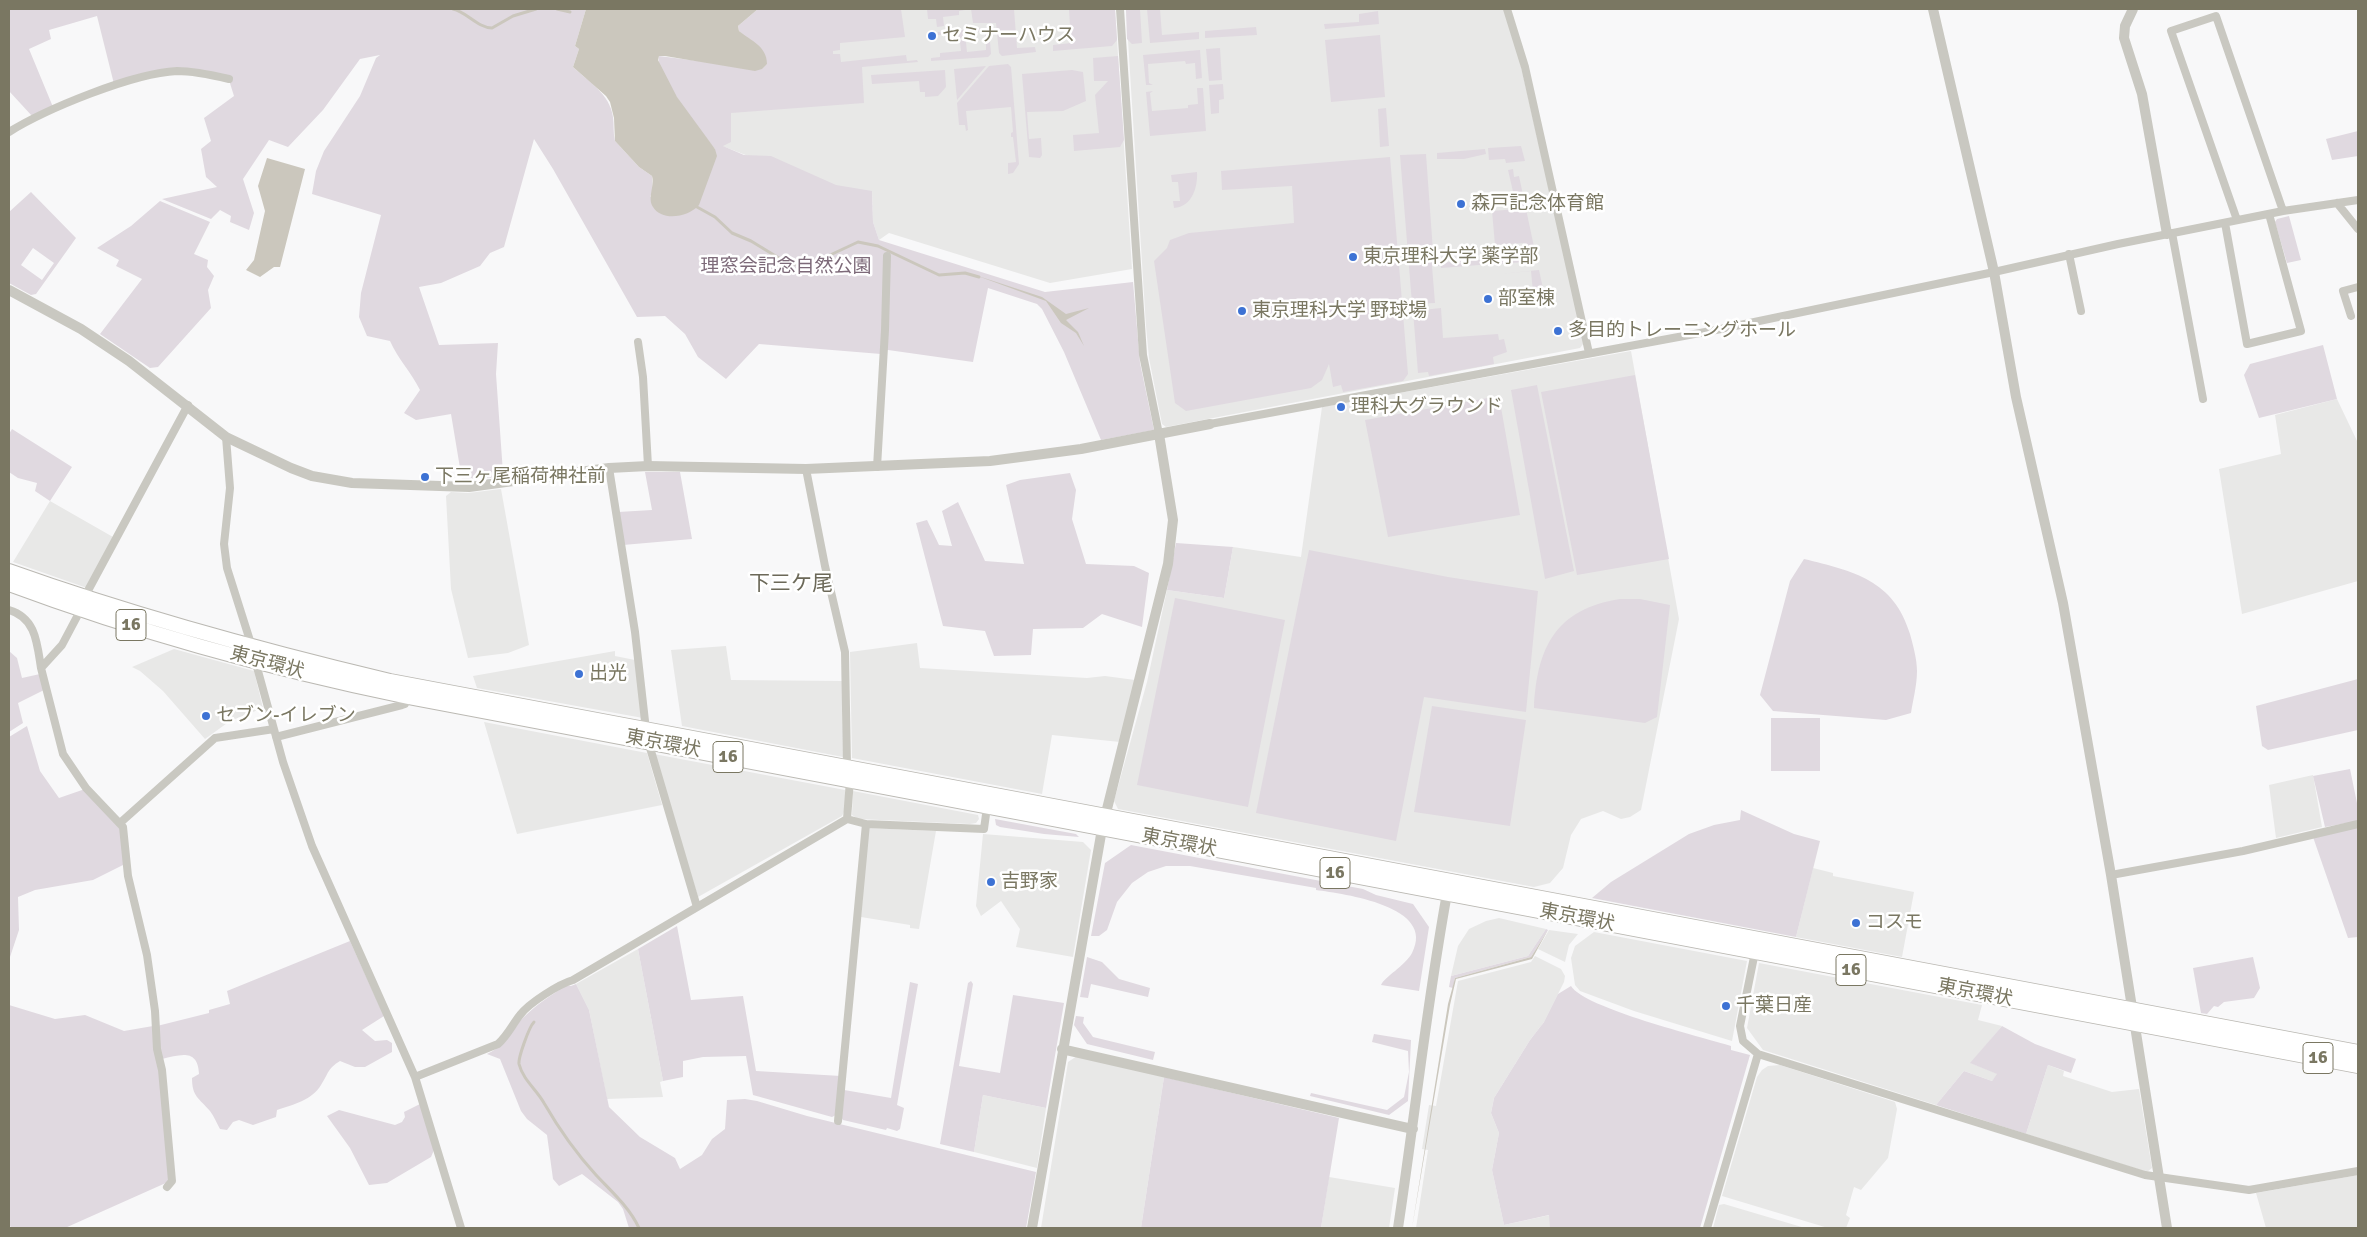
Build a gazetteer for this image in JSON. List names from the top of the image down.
{
  "streets": {
    "highway": ["16", "東京環状"]
  },
  "districts": ["下三ケ尾"],
  "parks": ["理窓会記念自然公園"],
  "places": [
    "セミナーハウス",
    "森戸記念体育館",
    "東京理科大学 薬学部",
    "部室棟",
    "東京理科大学 野球場",
    "多目的トレーニングホール",
    "理科大グラウンド",
    "下三ヶ尾稲荷神社前",
    "出光",
    "セブン-イレブン",
    "吉野家",
    "コスモ",
    "千葉日産"
  ]
}
